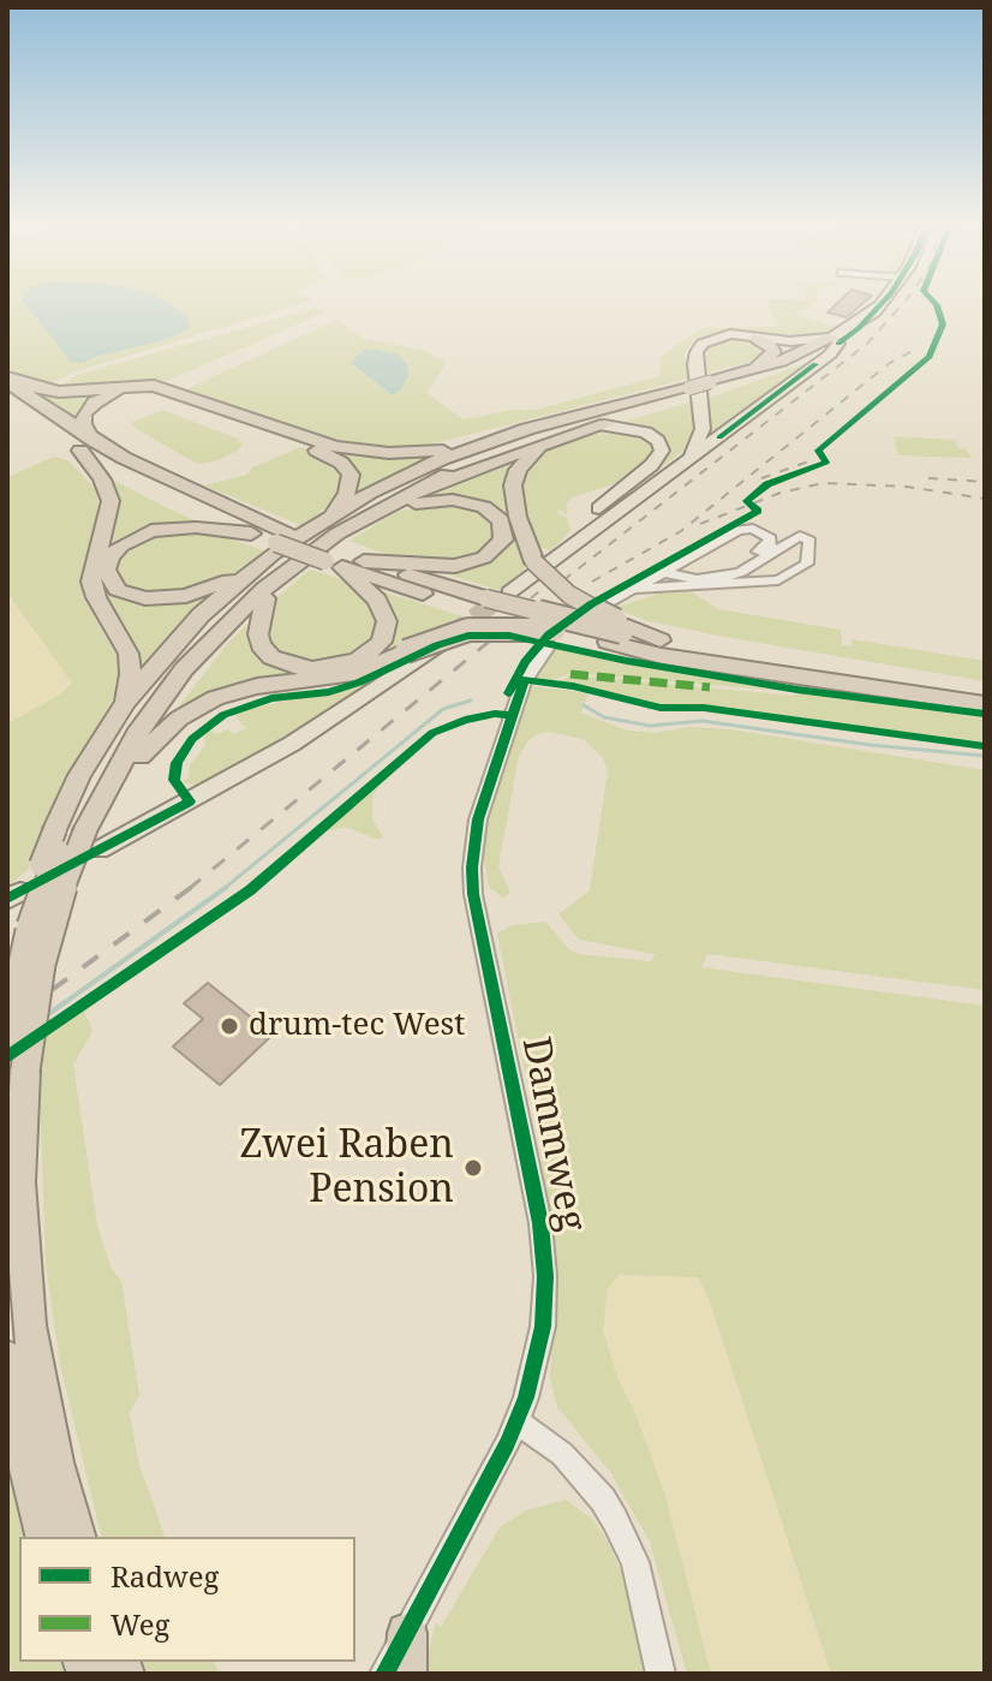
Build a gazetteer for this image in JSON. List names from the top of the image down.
{
  "streets": {
    "street": ["Dammweg"]
  },
  "places": ["drum-tec West", "Zwei Raben Pension"],
  "legend": ["Radweg", "Weg"]
}
